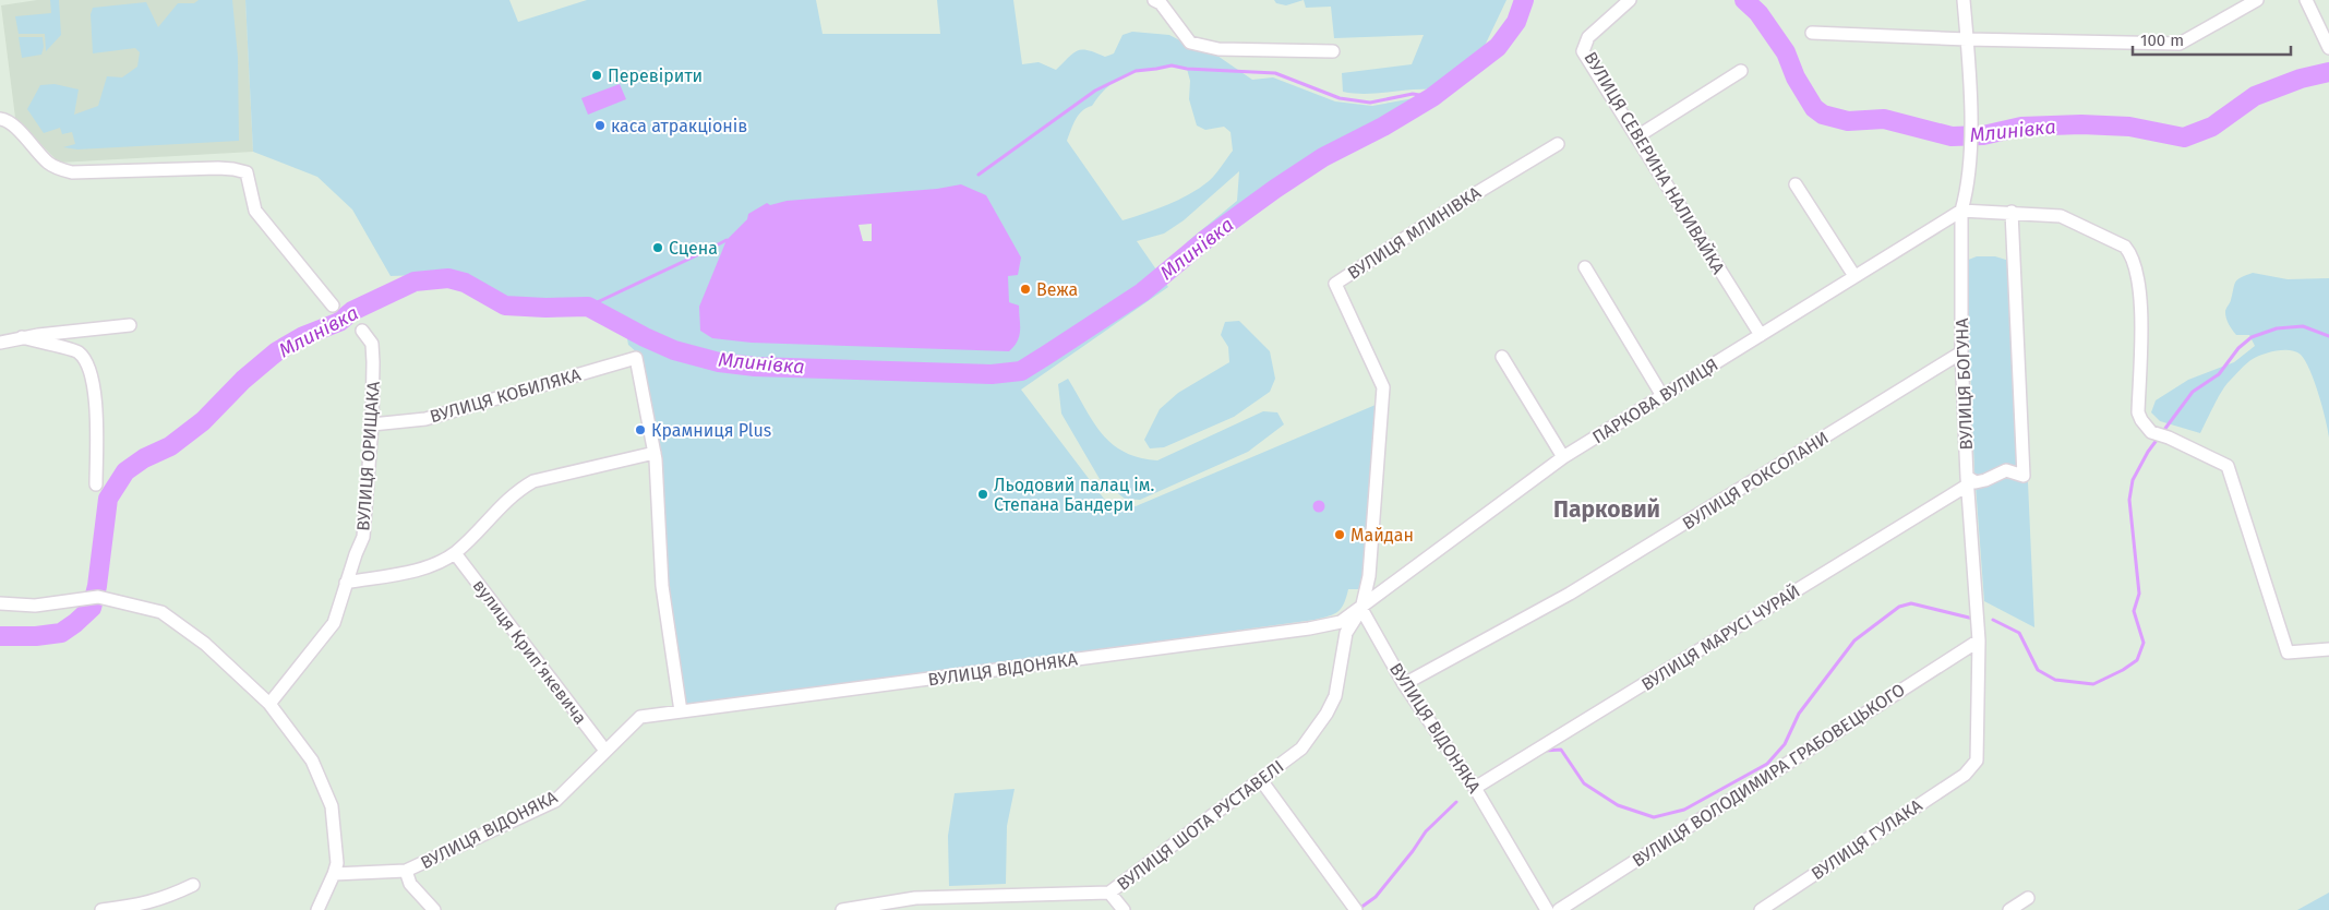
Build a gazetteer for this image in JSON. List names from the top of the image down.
{
  "streets": {
    "street": [
      "ВУЛИЦЯ СЕВЕРИНА НАЛИВАЙКА",
      "ВУЛИЦЯ МЛИНІВКА",
      "ВУЛИЦЯ БОГУНА",
      "ВУЛИЦЯ КОБИЛЯКА",
      "ПАРКОВА ВУЛИЦЯ",
      "ВУЛИЦЯ ОРИЩАКА",
      "ВУЛИЦЯ РОКСОЛАНИ",
      "ВУЛИЦЯ МАРУСІ ЧУРАЙ",
      "вулиця Крипʼякевича",
      "ВУЛИЦЯ ВІДОНЯКА",
      "ВУЛИЦЯ ВОЛОДИМИРА ГРАБОВЕЦЬКОГО",
      "ВУЛИЦЯ ШОТА РУСТАВЕЛІ",
      "ВУЛИЦЯ ГУЛАКА"
    ]
  },
  "crossings": [
    ["ВУЛИЦЯ СЕВЕРИНА НАЛИВАЙКА", "ПАРКОВА ВУЛИЦЯ"],
    ["ВУЛИЦЯ МЛИНІВКА", "ПАРКОВА ВУЛИЦЯ"],
    ["ВУЛИЦЯ МЛИНІВКА", "ВУЛИЦЯ ВІДОНЯКА"],
    ["ВУЛИЦЯ МЛИНІВКА", "ВУЛИЦЯ ШОТА РУСТАВЕЛІ"],
    ["ВУЛИЦЯ БОГУНА", "ПАРКОВА ВУЛИЦЯ"],
    ["ВУЛИЦЯ БОГУНА", "ВУЛИЦЯ РОКСОЛАНИ"],
    ["ВУЛИЦЯ БОГУНА", "ВУЛИЦЯ МАРУСІ ЧУРАЙ"],
    ["ВУЛИЦЯ БОГУНА", "ВУЛИЦЯ ВОЛОДИМИРА ГРАБОВЕЦЬКОГО"],
    ["ВУЛИЦЯ БОГУНА", "ВУЛИЦЯ ГУЛАКА"],
    ["ВУЛИЦЯ КОБИЛЯКА", "ВУЛИЦЯ ОРИЩАКА"],
    ["ПАРКОВА ВУЛИЦЯ", "ВУЛИЦЯ ВІДОНЯКА"],
    ["ПАРКОВА ВУЛИЦЯ", "ВУЛИЦЯ ШОТА РУСТАВЕЛІ"],
    ["ВУЛИЦЯ РОКСОЛАНИ", "ВУЛИЦЯ ВІДОНЯКА"],
    ["ВУЛИЦЯ МАРУСІ ЧУРАЙ", "ВУЛИЦЯ ВІДОНЯКА"],
    ["вулиця Крипʼякевича", "ВУЛИЦЯ ВІДОНЯКА"],
    ["ВУЛИЦЯ ВІДОНЯКА", "ВУЛИЦЯ ШОТА РУСТАВЕЛІ"]
  ],
  "districts": ["Парковий"],
  "water": ["Млинівка"],
  "places": [
    "Перевірити",
    "каса атракціонів",
    "Сцена",
    "Вежа",
    "Крамниця Plus",
    "Льодовий палац ім. Степана Бандери",
    "Майдан"
  ],
  "scale_bar": "100 m"
}
